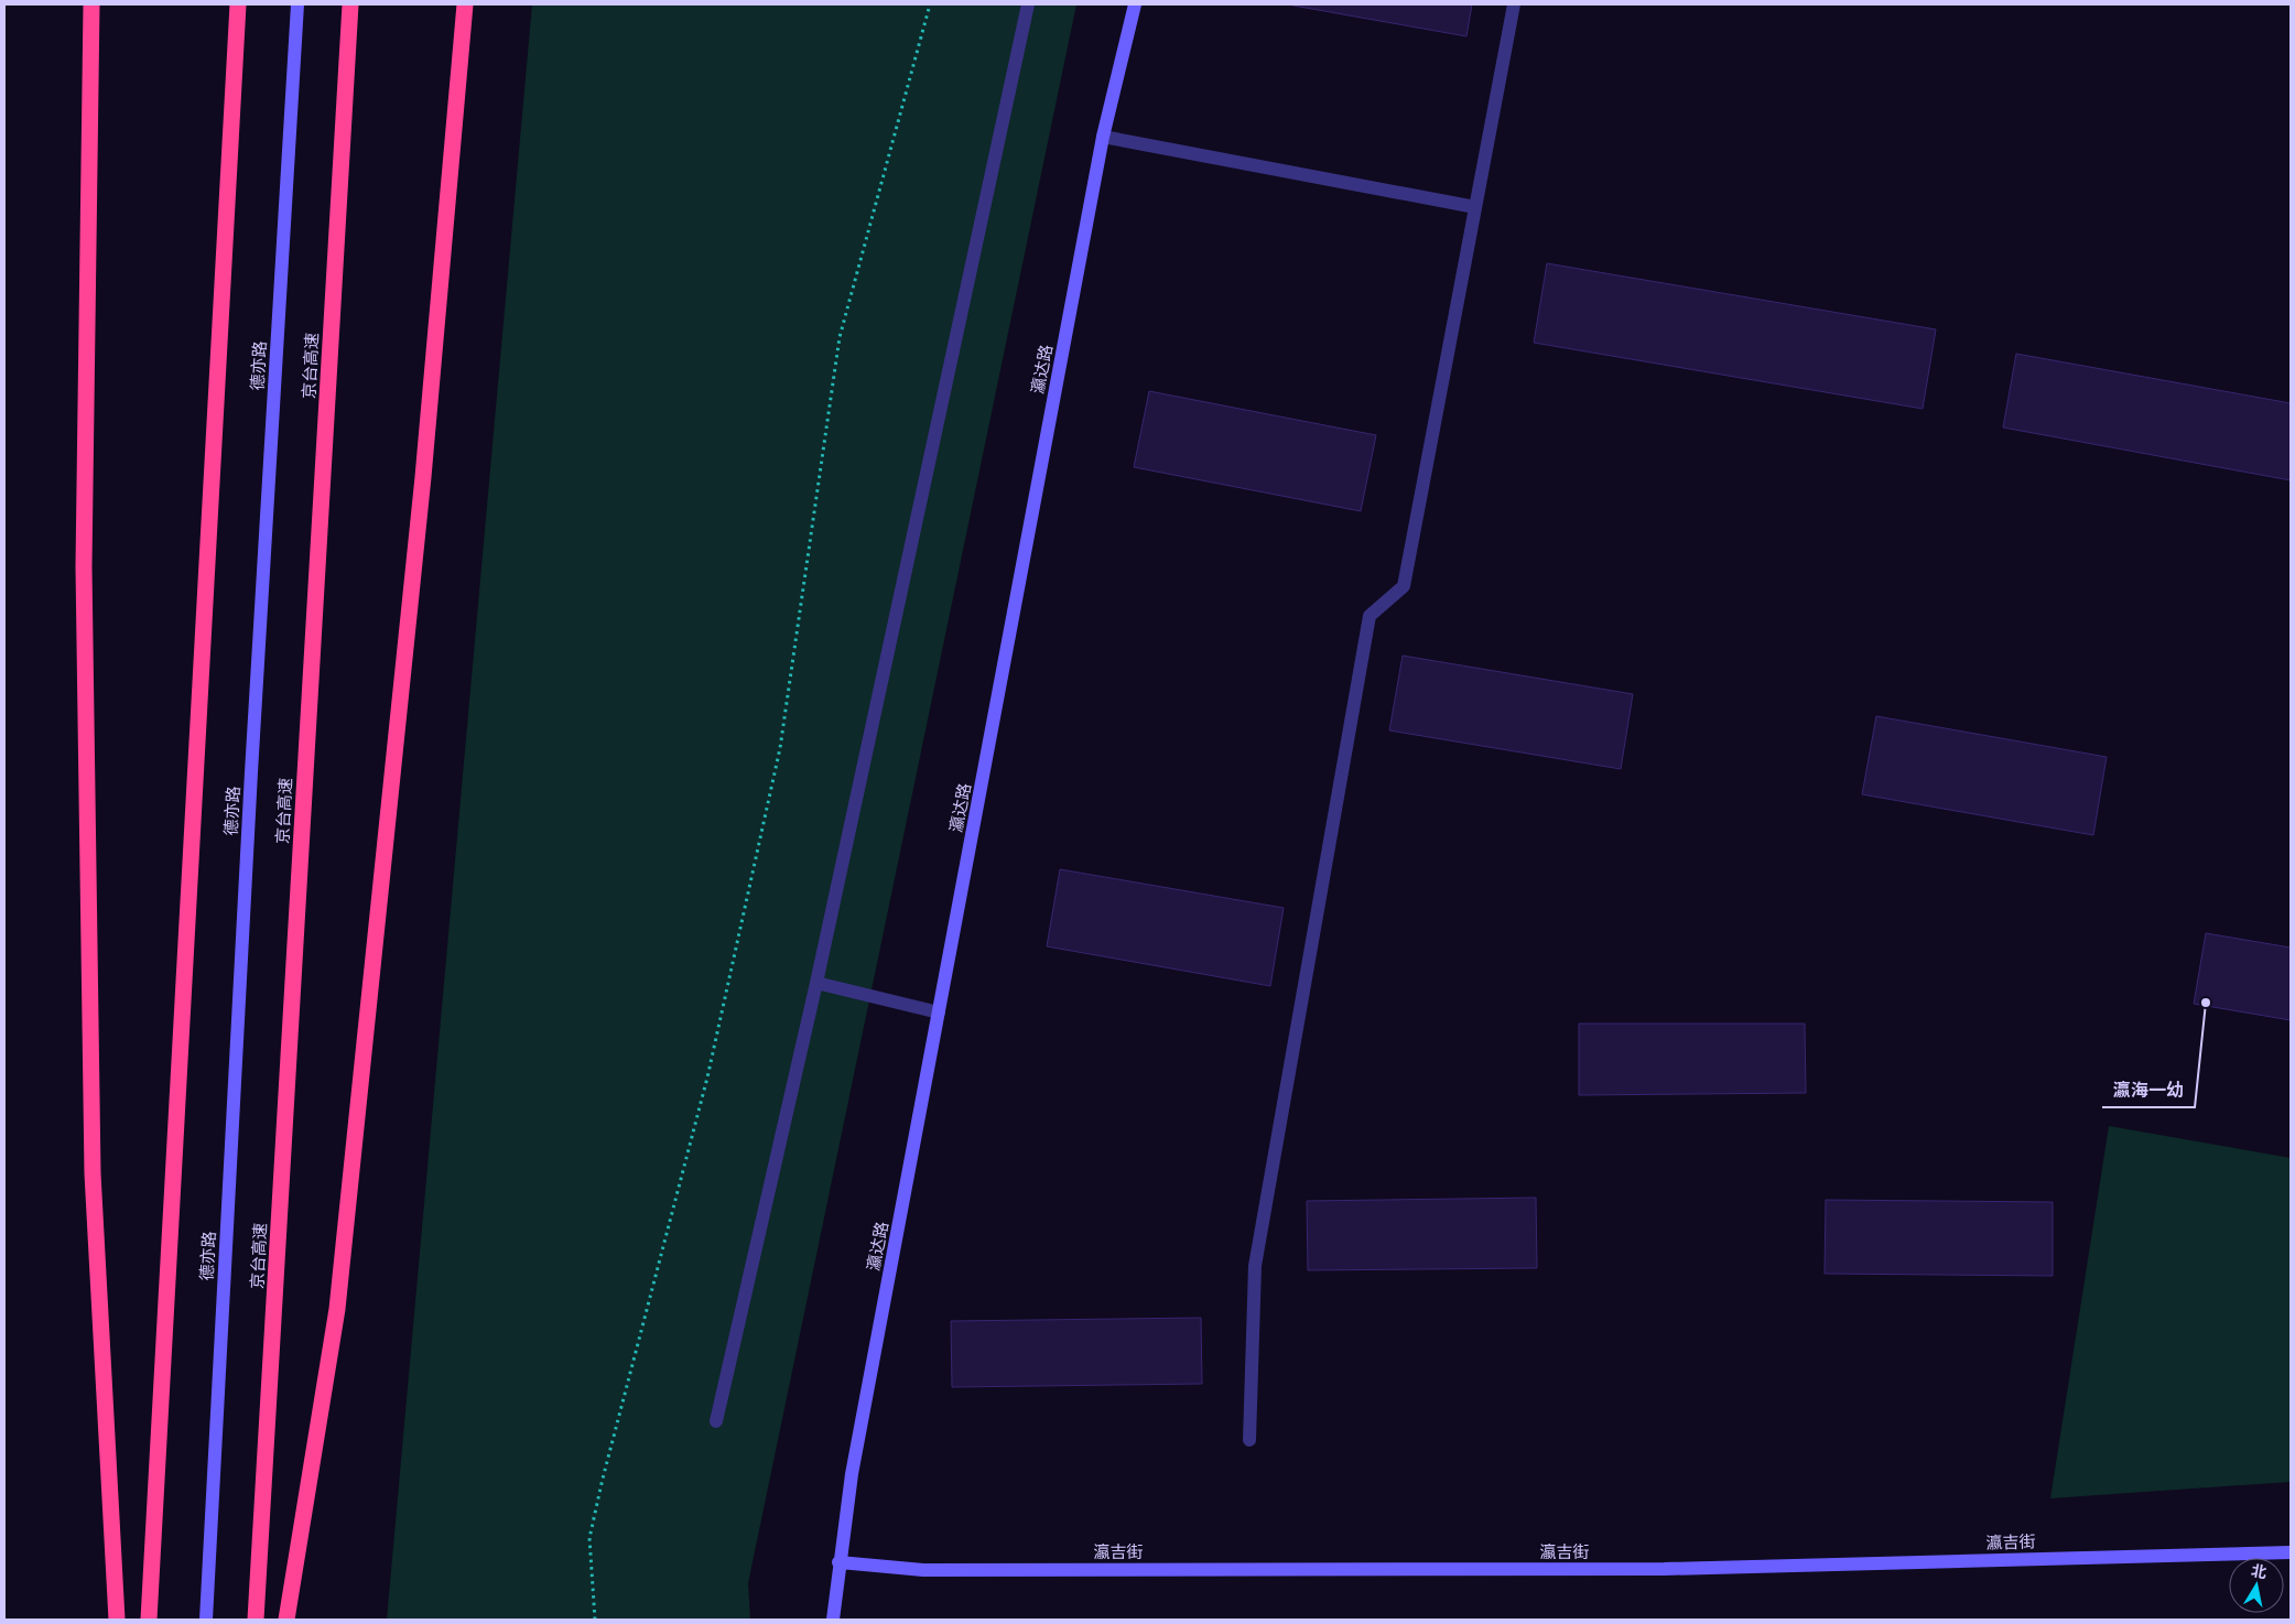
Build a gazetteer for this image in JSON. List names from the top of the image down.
{
  "streets": {
    "highway": ["京台高速"],
    "street": ["德亦路", "瀛达路", "瀛吉街"]
  },
  "crossings": [
    ["瀛达路", "瀛吉街"]
  ],
  "places": ["瀛海一幼"],
  "north": "top"
}
